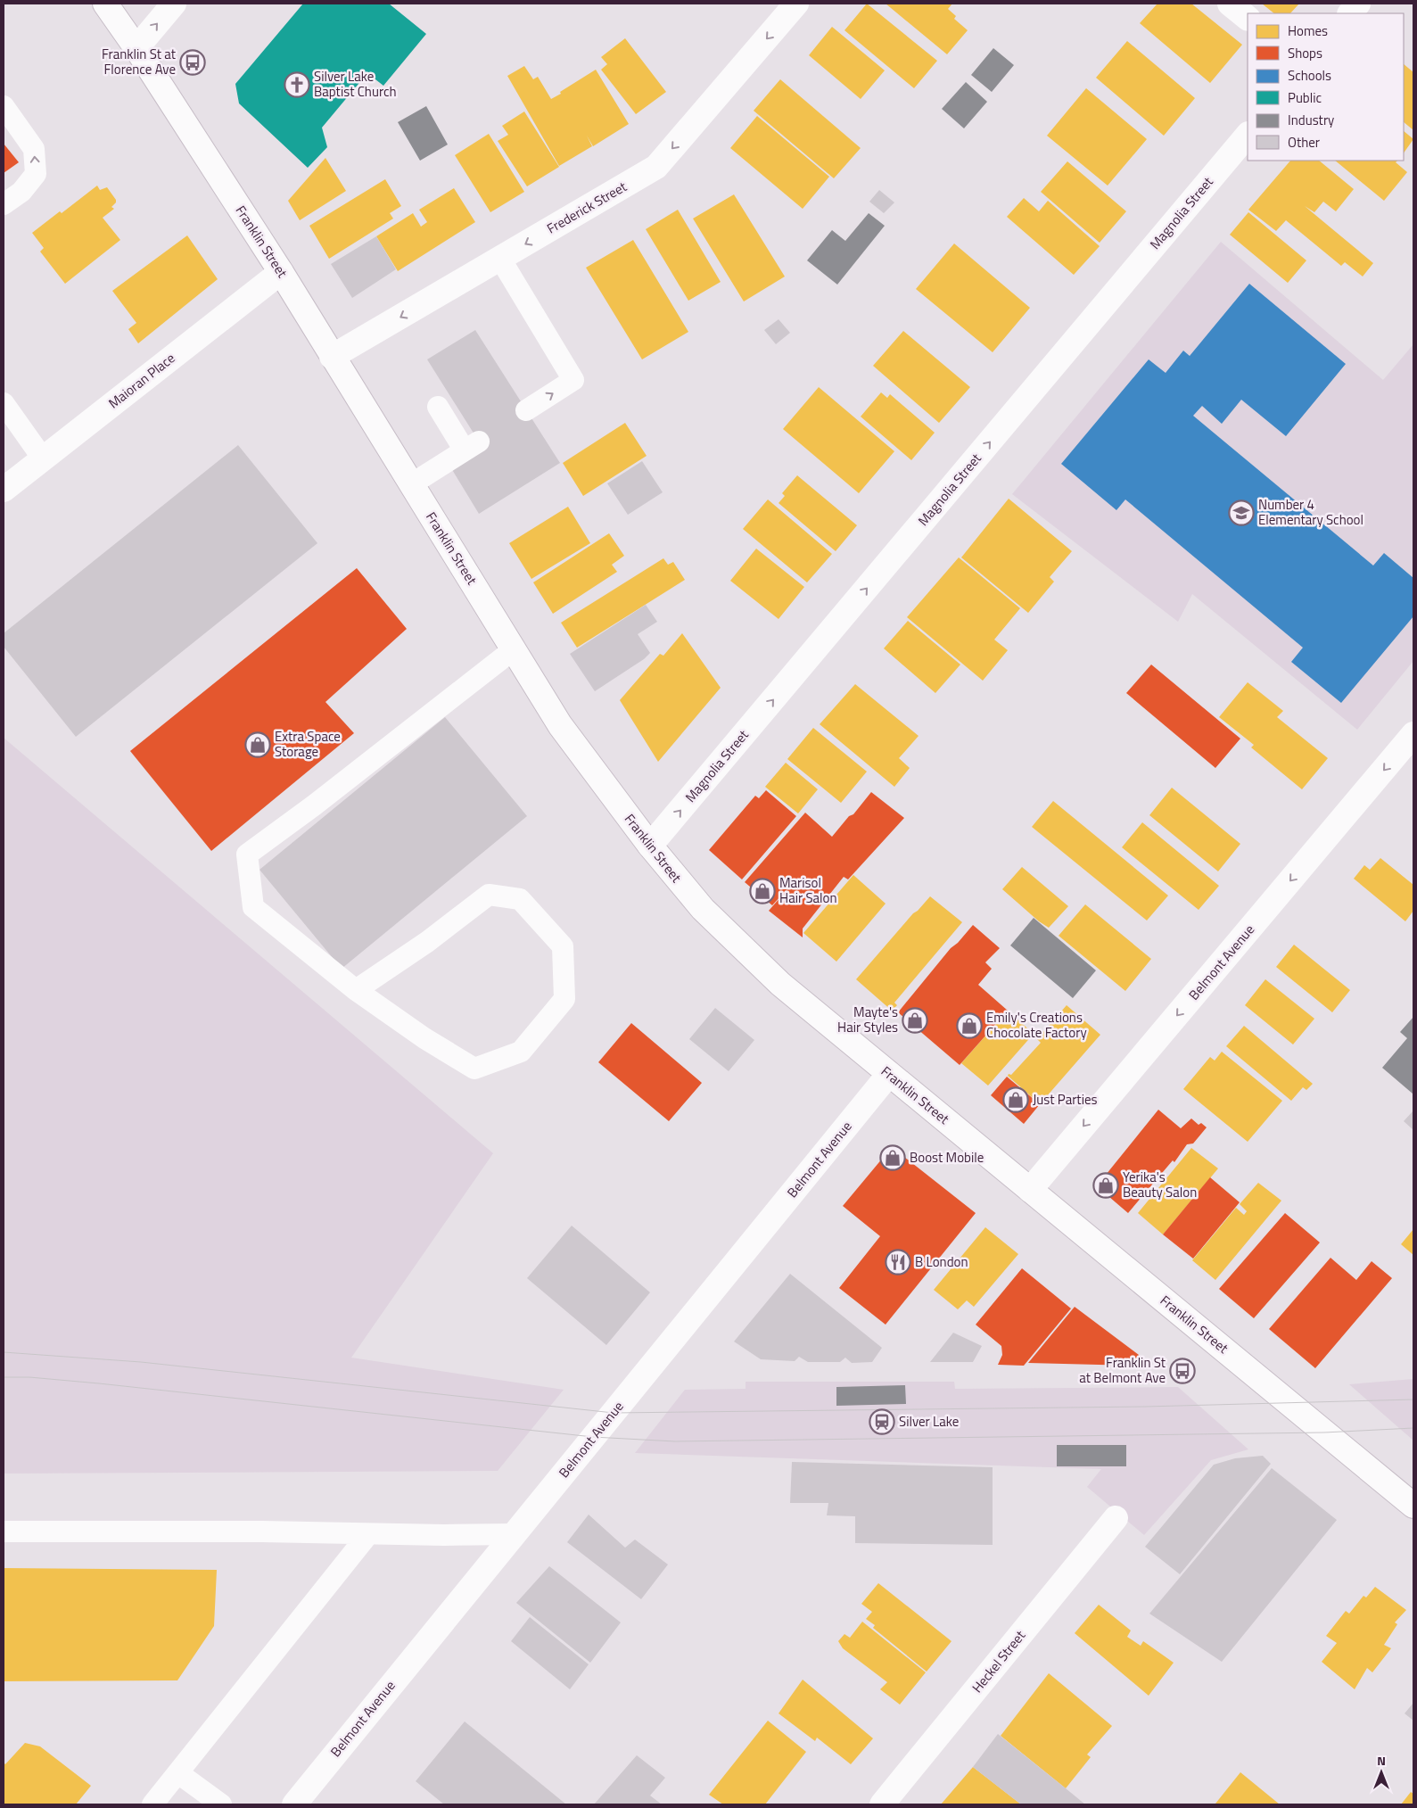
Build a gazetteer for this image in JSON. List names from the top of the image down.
{
  "streets": {
    "street": [
      "Frederick Street",
      "Magnolia Street",
      "Franklin Street",
      "Maioran Place",
      "Belmont Avenue",
      "Heckel Street"
    ]
  },
  "crossings": [
    ["Frederick Street", "Franklin Street"],
    ["Magnolia Street", "Franklin Street"],
    ["Franklin Street", "Maioran Place"],
    ["Franklin Street", "Belmont Avenue"]
  ],
  "one_way": ["Frederick Street", "Magnolia Street", "Belmont Avenue"],
  "places": {
    "bus stop": ["Franklin St at Florence Ave", "Franklin St at Belmont Ave"],
    "church": ["Silver Lake Baptist Church"],
    "school or university": ["Number 4 Elementary School"],
    "shop": [
      "Extra Space Storage",
      "Marisol Hair Salon",
      "Mayte's Hair Styles",
      "Emily's Creations Chocolate Factory",
      "Just Parties",
      "Boost Mobile",
      "Yerika's Beauty Salon"
    ],
    "restaurant": ["B London"],
    "station": ["Silver Lake"]
  },
  "legend": [
    "Homes",
    "Shops",
    "Schools",
    "Public",
    "Industry",
    "Other"
  ],
  "north": "top"
}
